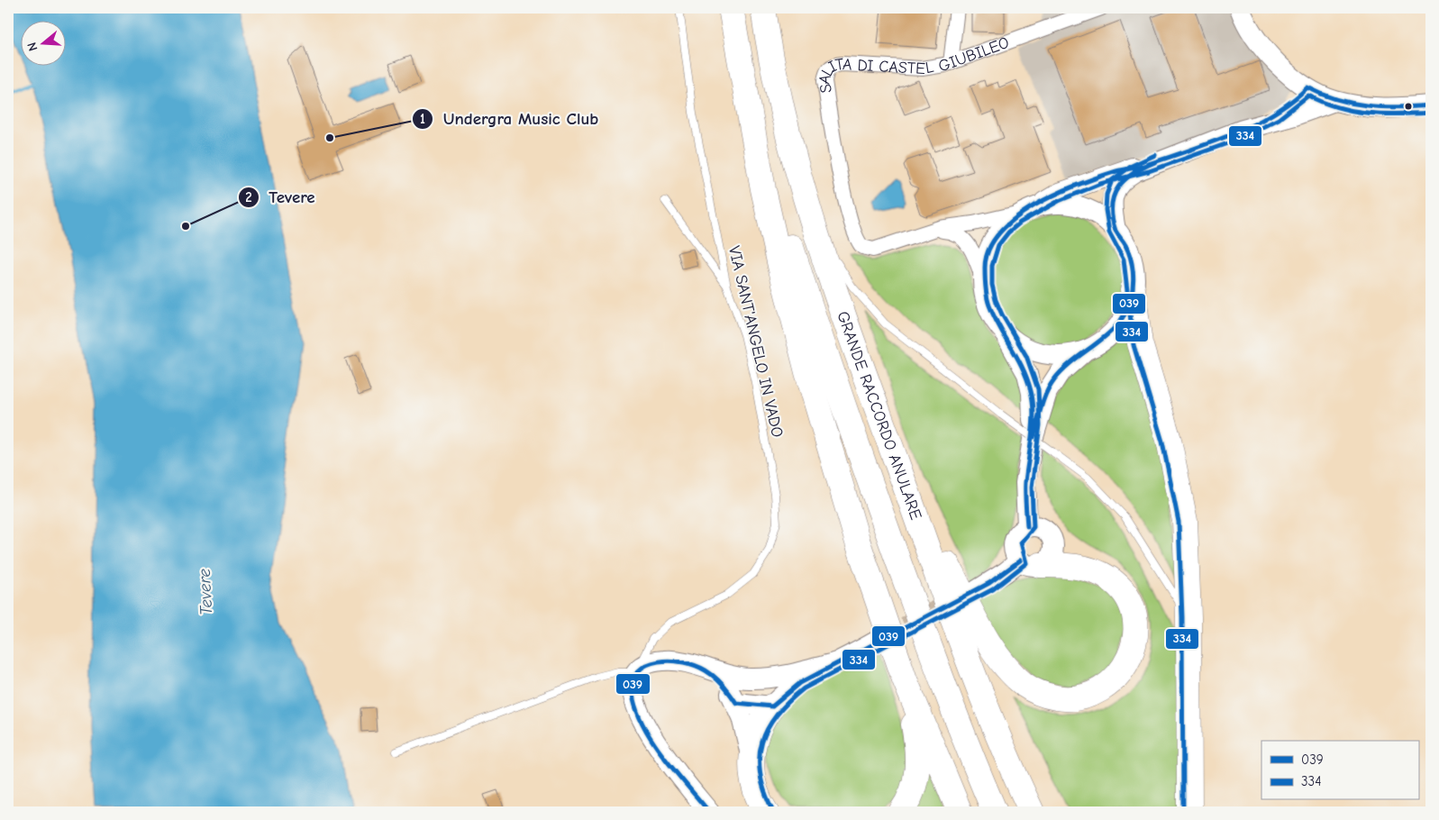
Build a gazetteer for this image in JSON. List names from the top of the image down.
{
  "streets": {
    "highway": ["GRANDE RACCORDO ANULARE"],
    "street": ["SALITA DI CASTEL GIUBILEO"],
    "lane": ["VIA SANT'ANGELO IN VADO"]
  },
  "water": ["Tevere"],
  "places": ["Undergra Music Club", "Tevere"],
  "lines": ["transit line 039", "transit line 334"],
  "legend": ["039", "334"],
  "north": "left"
}
